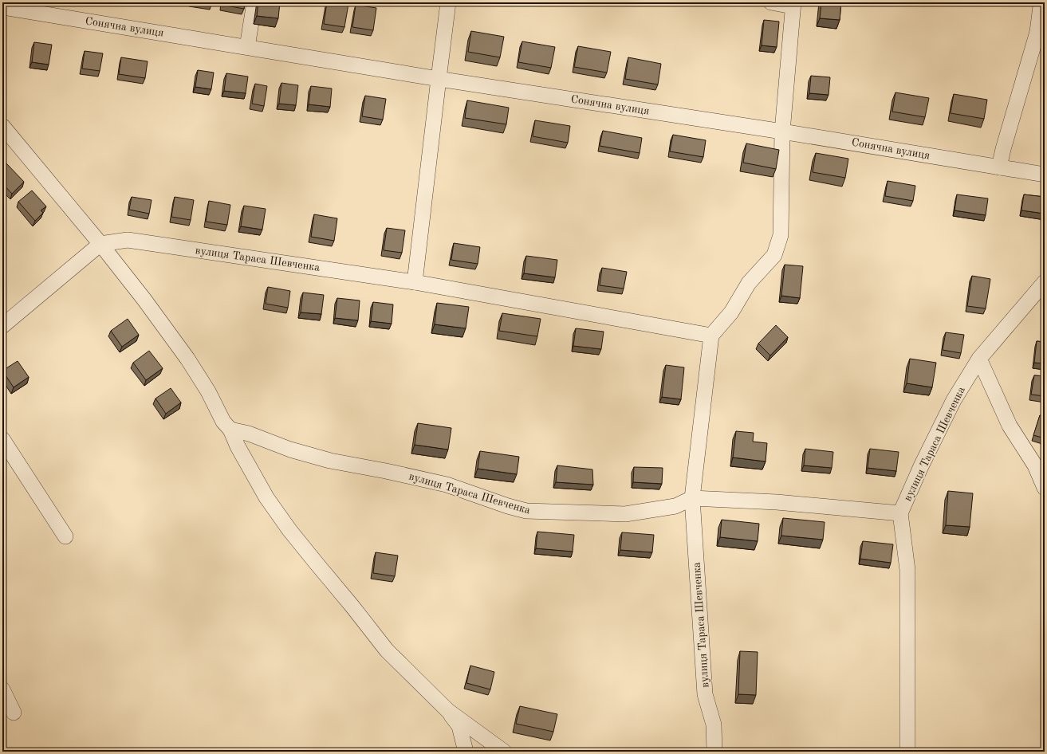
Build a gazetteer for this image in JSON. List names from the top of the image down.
{
  "streets": {
    "street": ["Сонячна вулиця", "вулиця Тараса Шевченка"]
  }
}
